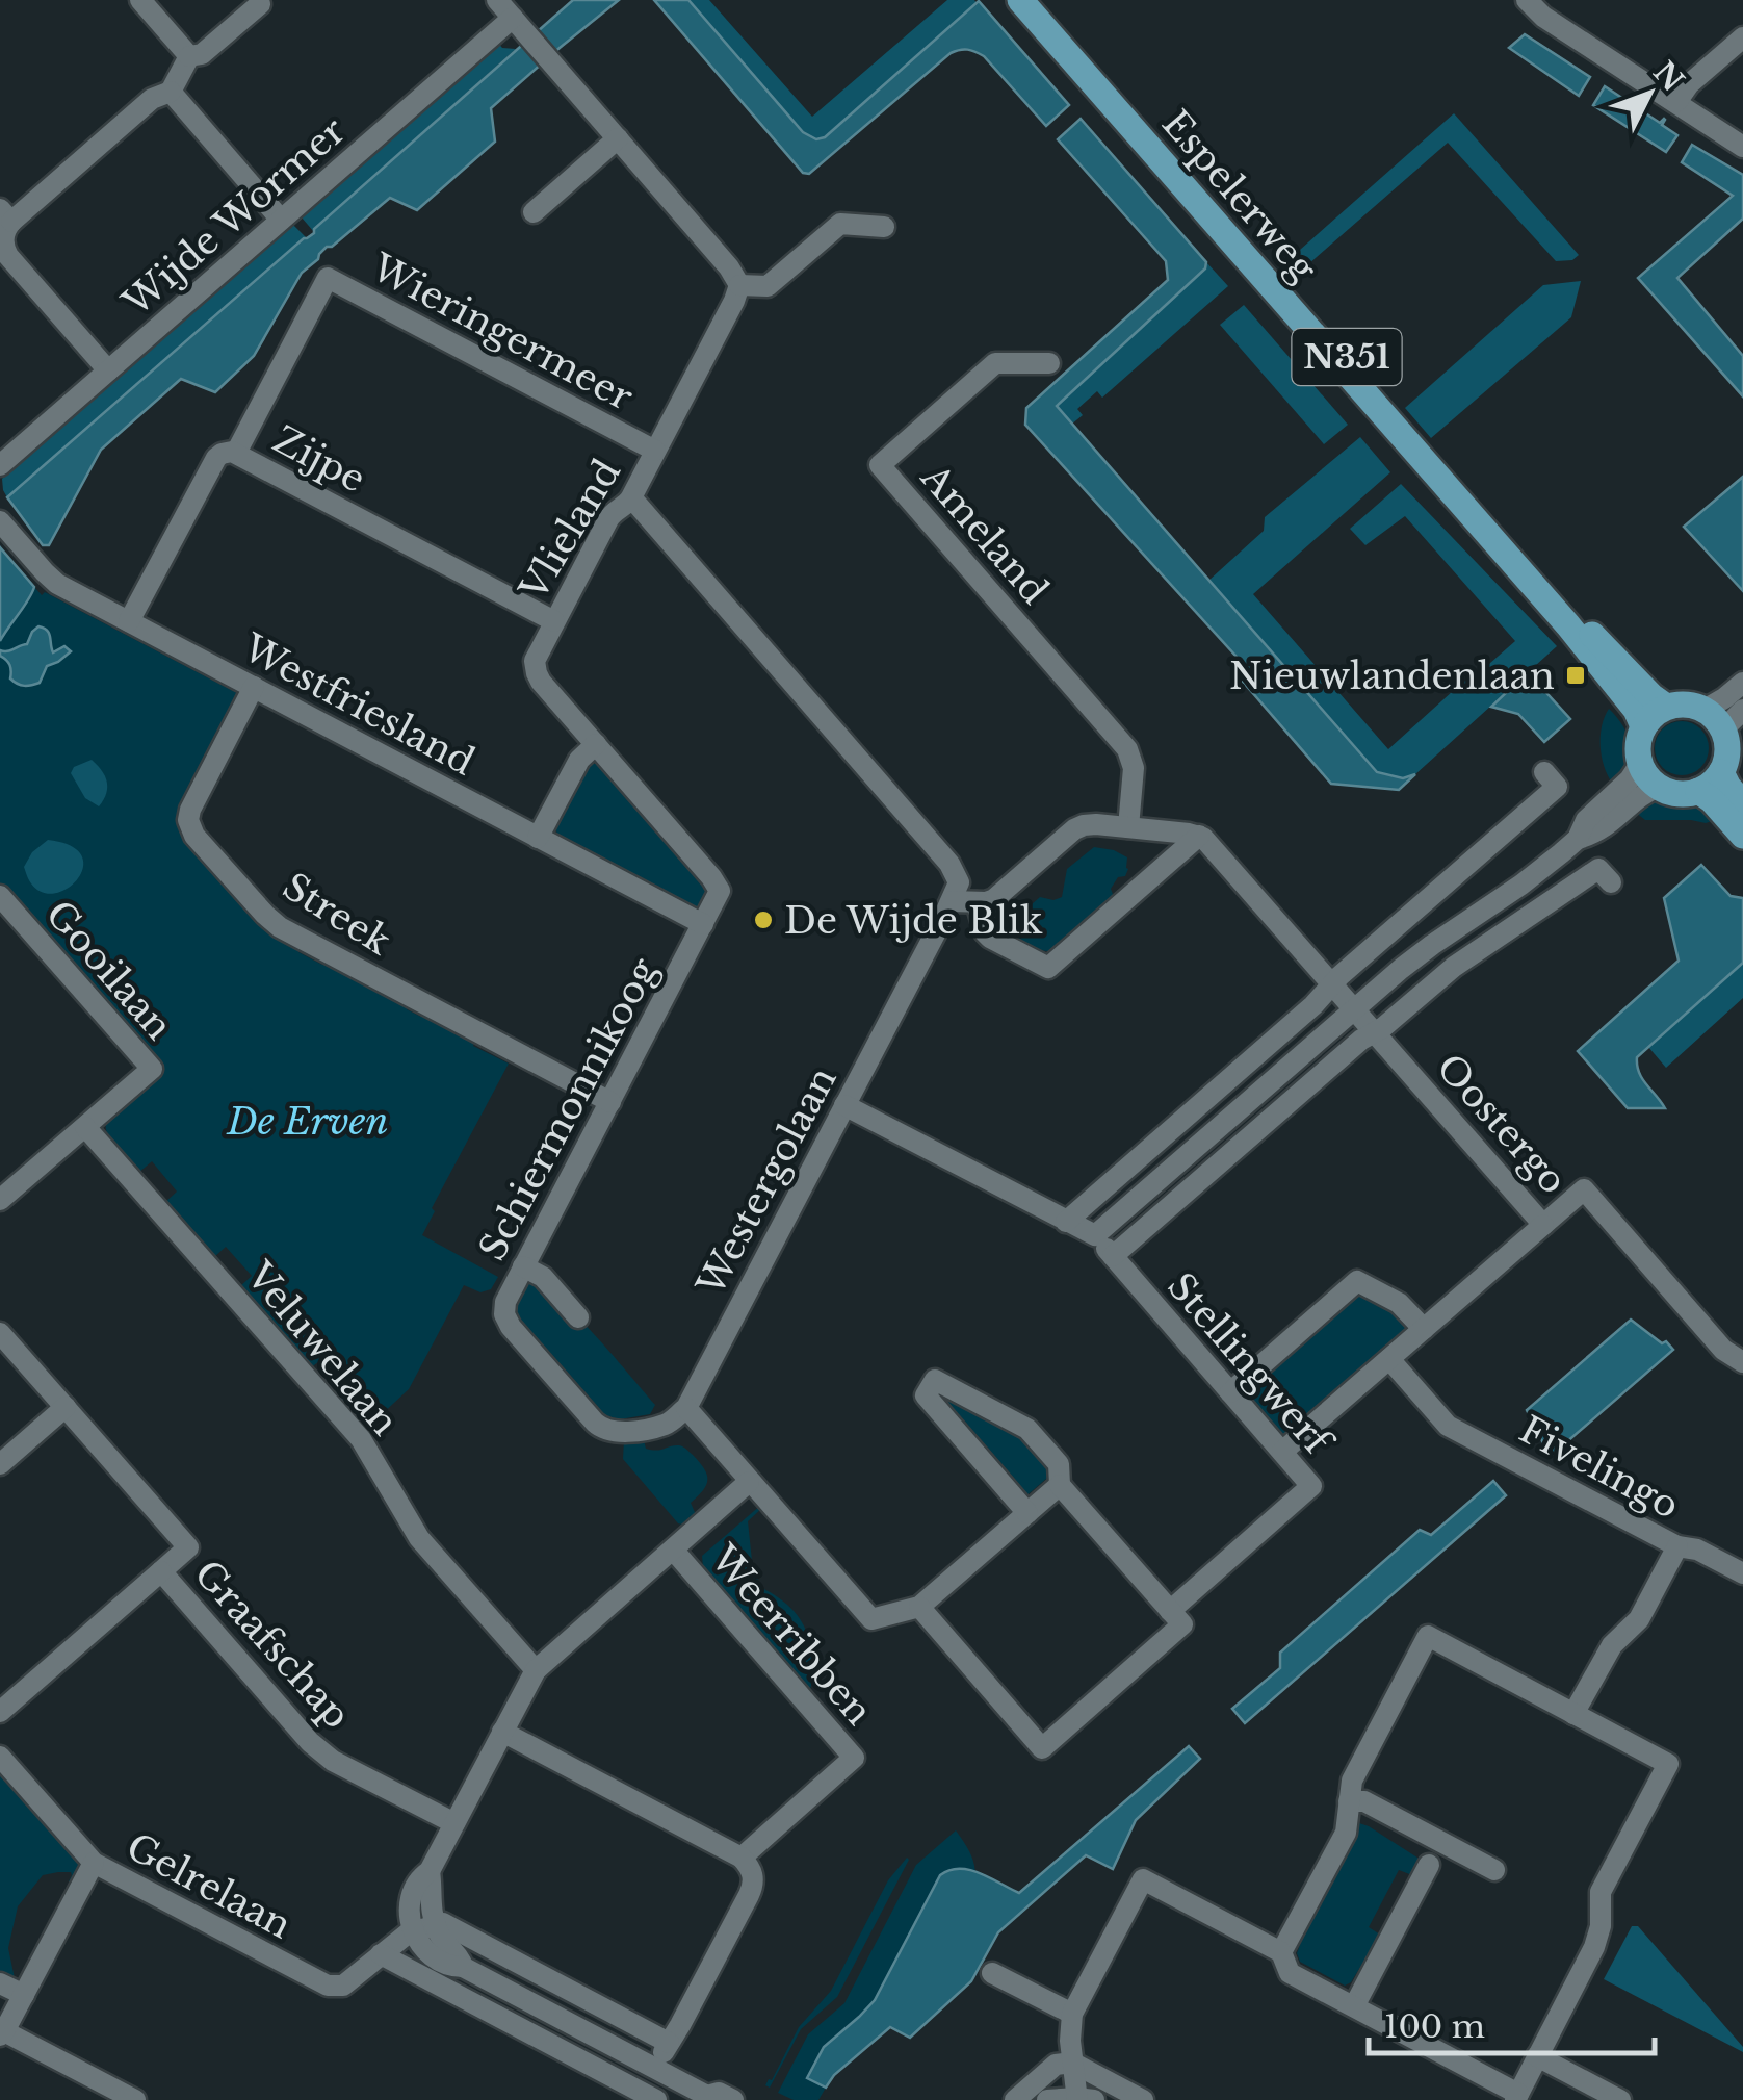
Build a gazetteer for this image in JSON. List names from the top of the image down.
{
  "streets": {
    "main road": ["Espelerweg", "N351"],
    "street": [
      "Wijde Wormer",
      "Wieringermeer",
      "Zijpe",
      "Vlieland",
      "Ameland",
      "Westfriesland",
      "Streek",
      "Gooilaan",
      "Schiermonnikoog",
      "Oostergo",
      "Westergolaan",
      "Veluwelaan",
      "Stellingwerf",
      "Fivelingo",
      "Weerribben",
      "Graafschap",
      "Gelrelaan"
    ]
  },
  "crossings": [
    ["Wieringermeer", "Zijpe"],
    ["Wieringermeer", "Vlieland"],
    ["Zijpe", "Vlieland"],
    ["Zijpe", "Westfriesland"],
    ["Vlieland", "Schiermonnikoog"],
    ["Westfriesland", "Streek"],
    ["Westfriesland", "Schiermonnikoog"],
    ["Streek", "Schiermonnikoog"],
    ["Gooilaan", "Veluwelaan"],
    ["Schiermonnikoog", "Westergolaan"]
  ],
  "parks": ["De Erven"],
  "places": {
    "transit": ["Nieuwlandenlaan"],
    "other": ["De Wijde Blik"]
  },
  "scale_bar": "100 m",
  "north": "top right"
}
